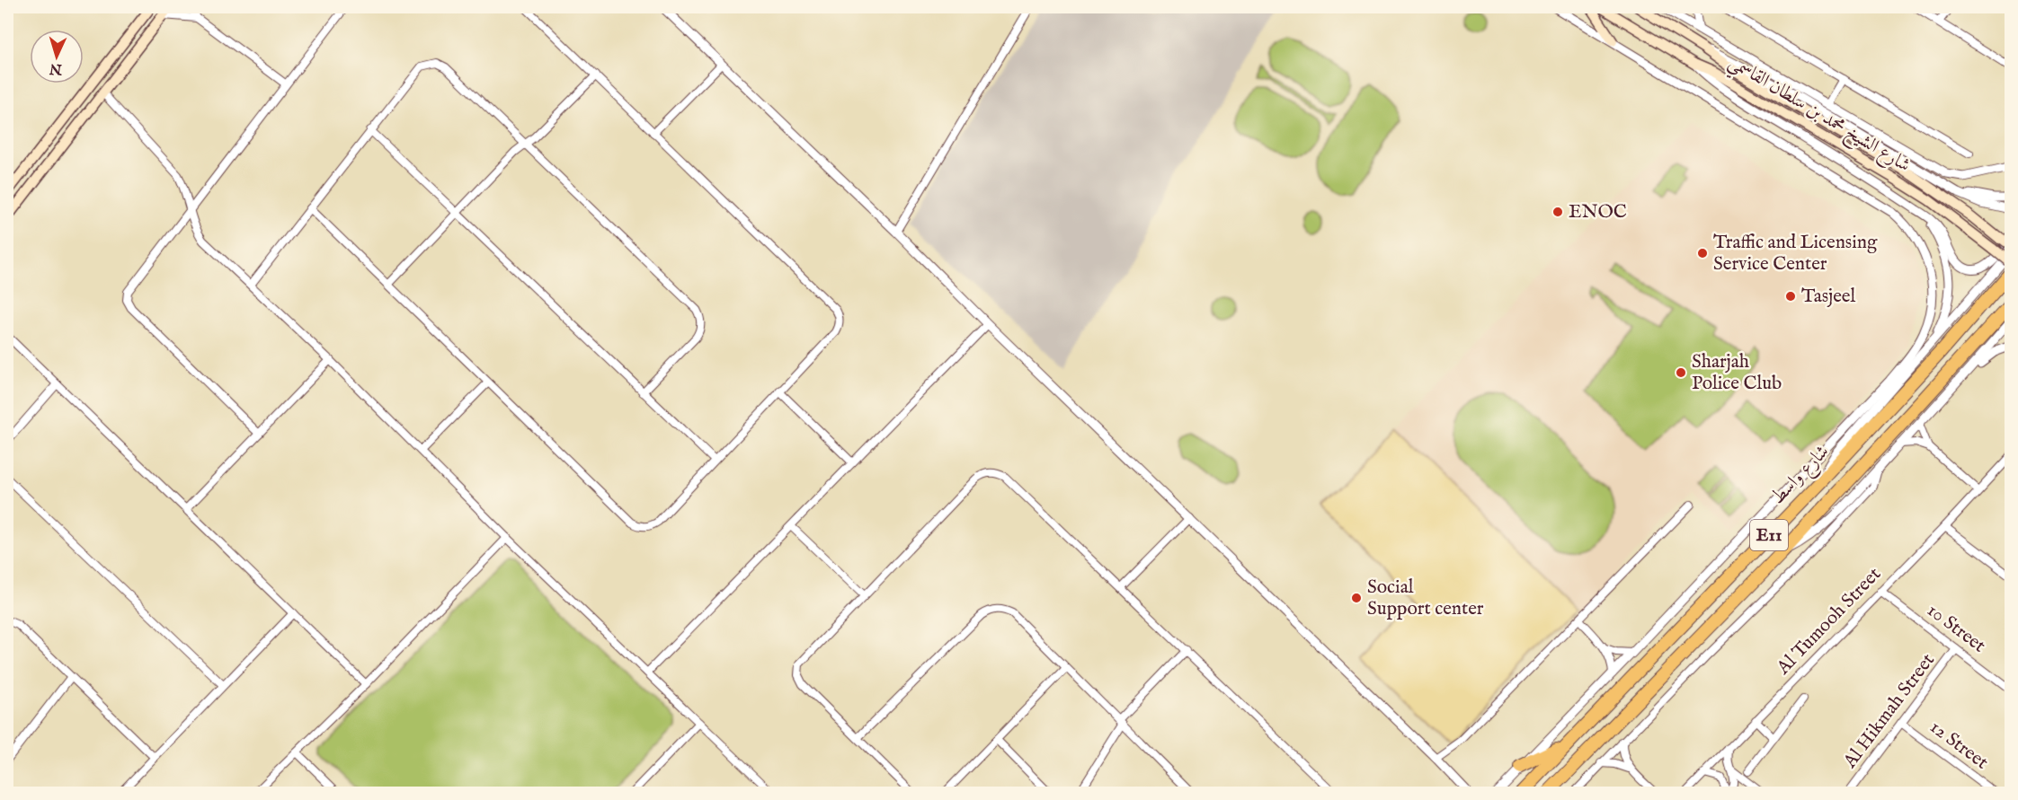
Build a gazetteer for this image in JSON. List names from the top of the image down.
{
  "streets": {
    "highway": ["شارع واسط", "E11"],
    "main road": ["شارع الشيخ محمد بن سلطان القاسمي"],
    "street": [
      "Al Tumooh Street",
      "10 Street",
      "Al Hikmah Street",
      "12 Street"
    ]
  },
  "crossings": [
    ["Al Tumooh Street", "10 Street"],
    ["10 Street", "Al Hikmah Street"],
    ["Al Hikmah Street", "12 Street"]
  ],
  "places": [
    "ENOC",
    "Traffic and Licensing Service Center",
    "Tasjeel",
    "Sharjah Police Club",
    "Social Support center"
  ],
  "north": "bottom"
}
